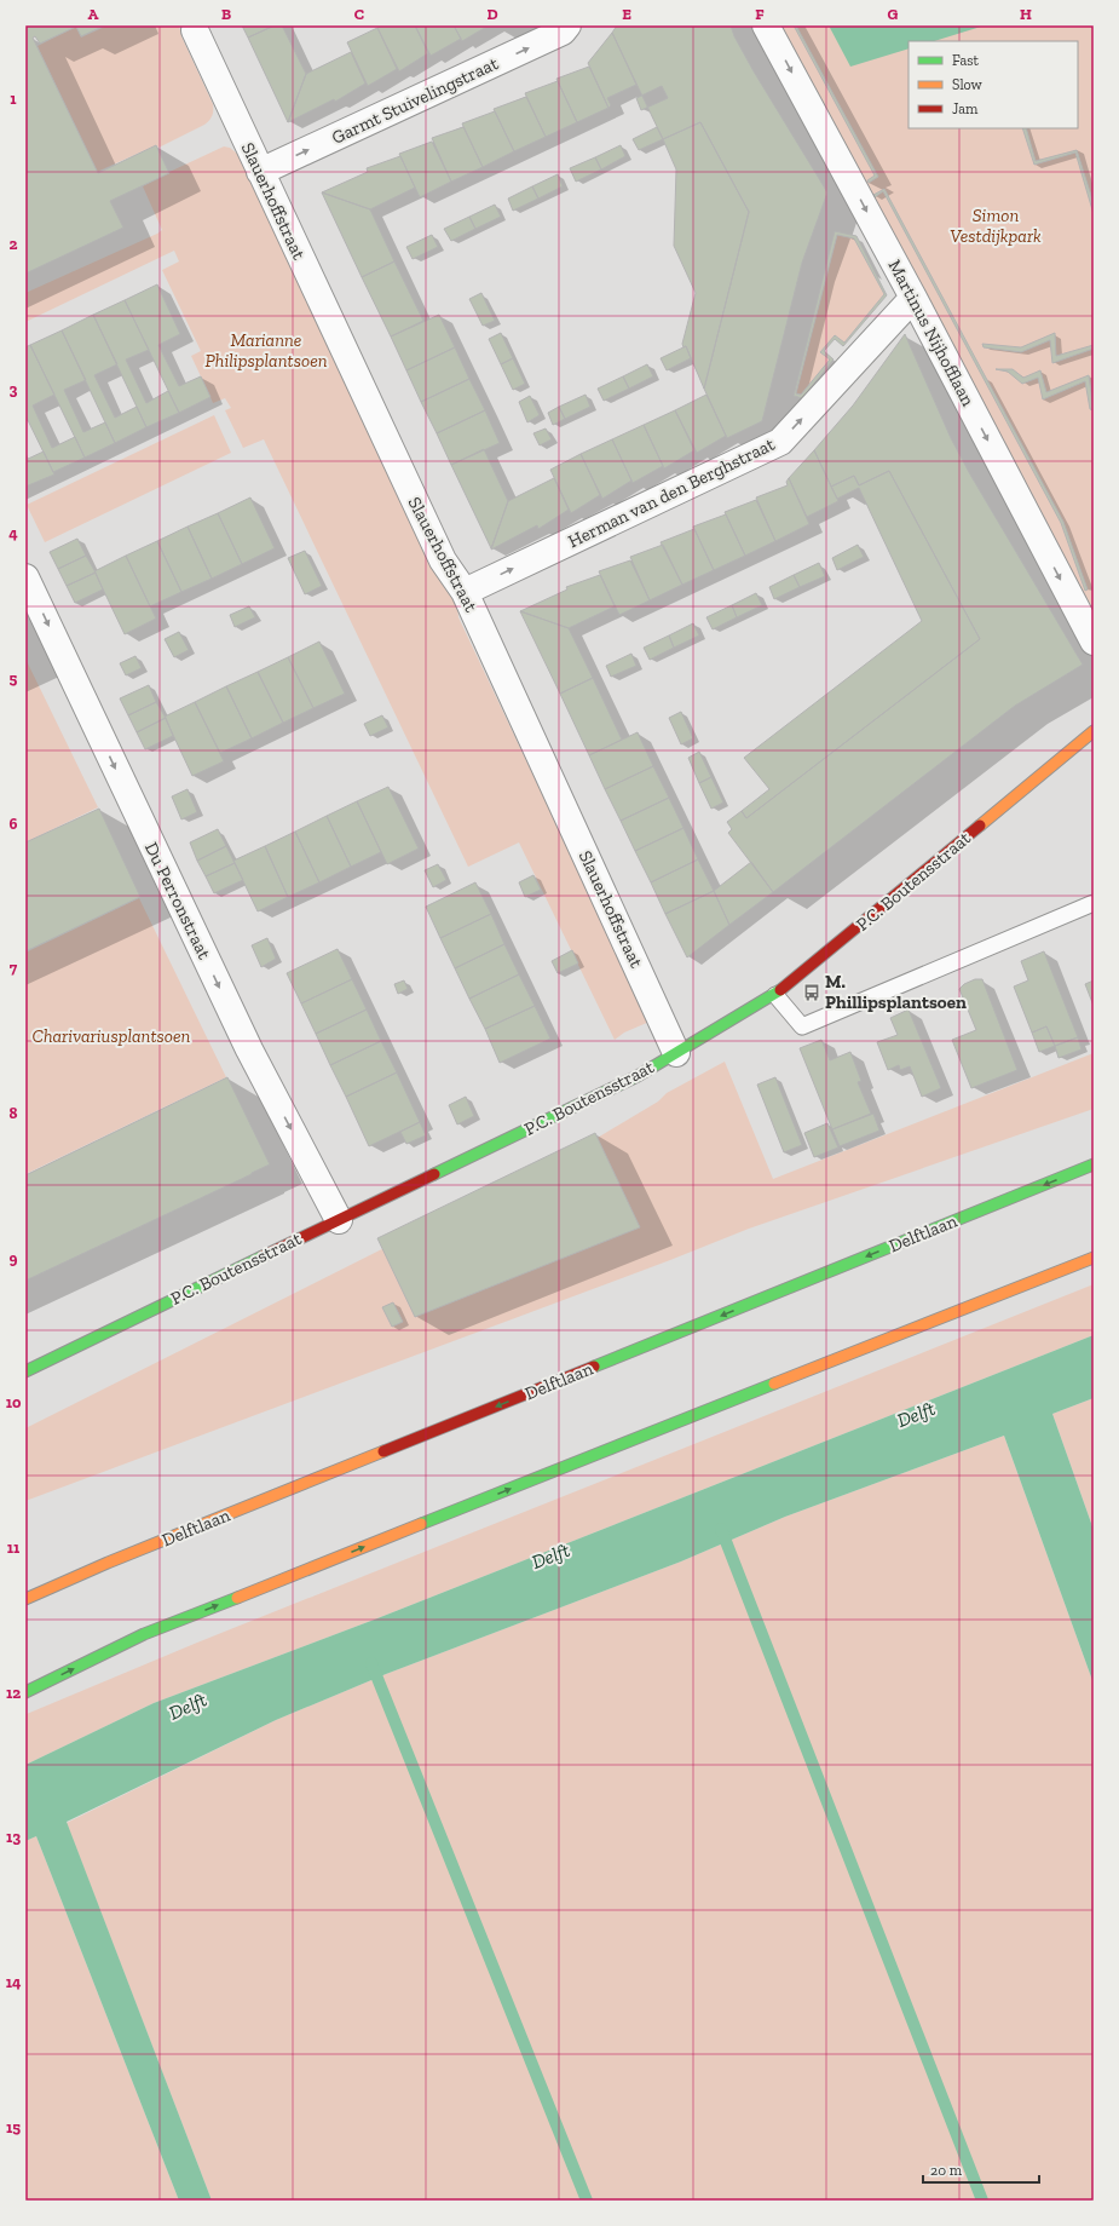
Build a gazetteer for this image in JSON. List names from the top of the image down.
{
  "streets": {
    "main road": ["P.C. Boutensstraat", "Delftlaan"],
    "street": [
      "Garmt Stuivelingstraat",
      "Slauerhoffstraat",
      "Martinus Nijhofflaan",
      "Herman van den Berghstraat",
      "Du Perronstraat"
    ]
  },
  "crossings": [
    ["Garmt Stuivelingstraat", "Slauerhoffstraat"],
    ["Slauerhoffstraat", "Herman van den Berghstraat"],
    ["Slauerhoffstraat", "P.C. Boutensstraat"],
    ["Martinus Nijhofflaan", "Herman van den Berghstraat"],
    ["P.C. Boutensstraat", "Du Perronstraat"]
  ],
  "one_way": [
    "Garmt Stuivelingstraat",
    "Martinus Nijhofflaan",
    "Herman van den Berghstraat",
    "Du Perronstraat"
  ],
  "water": ["Delft"],
  "parks": ["Simon Vestdijkpark", "Marianne Philipsplantsoen", "Charivariusplantsoen"],
  "places": {
    "bus stop": ["M. Phillipsplantsoen"]
  },
  "legend": ["Fast", "Slow", "Jam"],
  "scale_bar": "20 m",
  "grid": {
    "columns": [
      "A",
      "B",
      "C",
      "D",
      "E",
      "F",
      "G",
      "H"
    ],
    "rows": [
      "1",
      "2",
      "3",
      "4",
      "5",
      "6",
      "7",
      "8",
      "9",
      "10",
      "11",
      "12",
      "13",
      "14",
      "15"
    ]
  }
}
